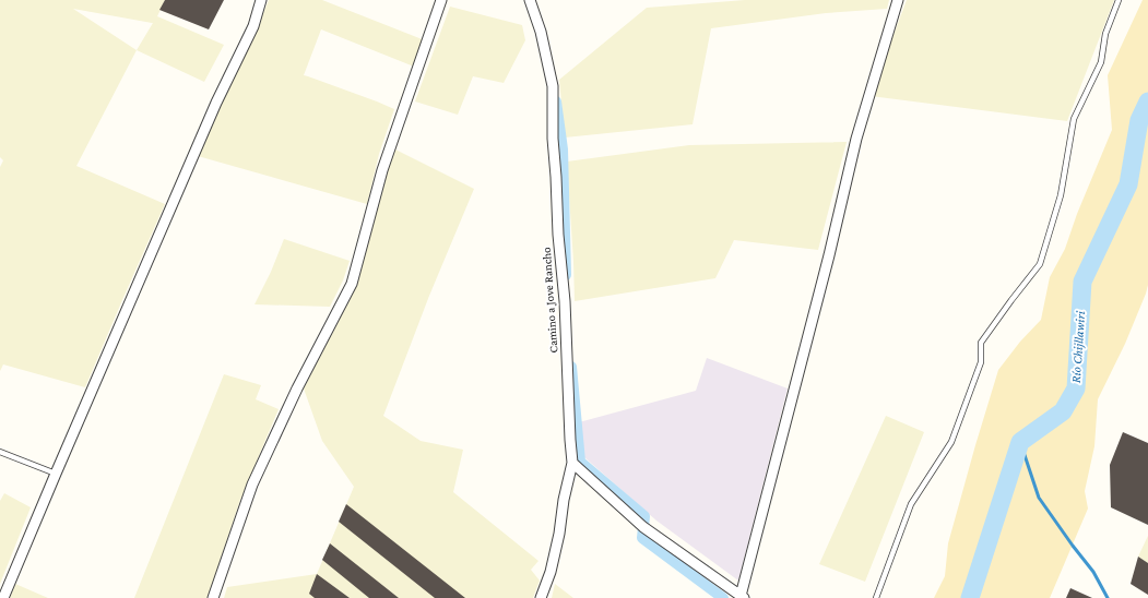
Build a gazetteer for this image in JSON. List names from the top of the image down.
{
  "streets": {
    "street": ["Camino a Jove Rancho"]
  },
  "water": ["Río Chijllawiri"]
}
